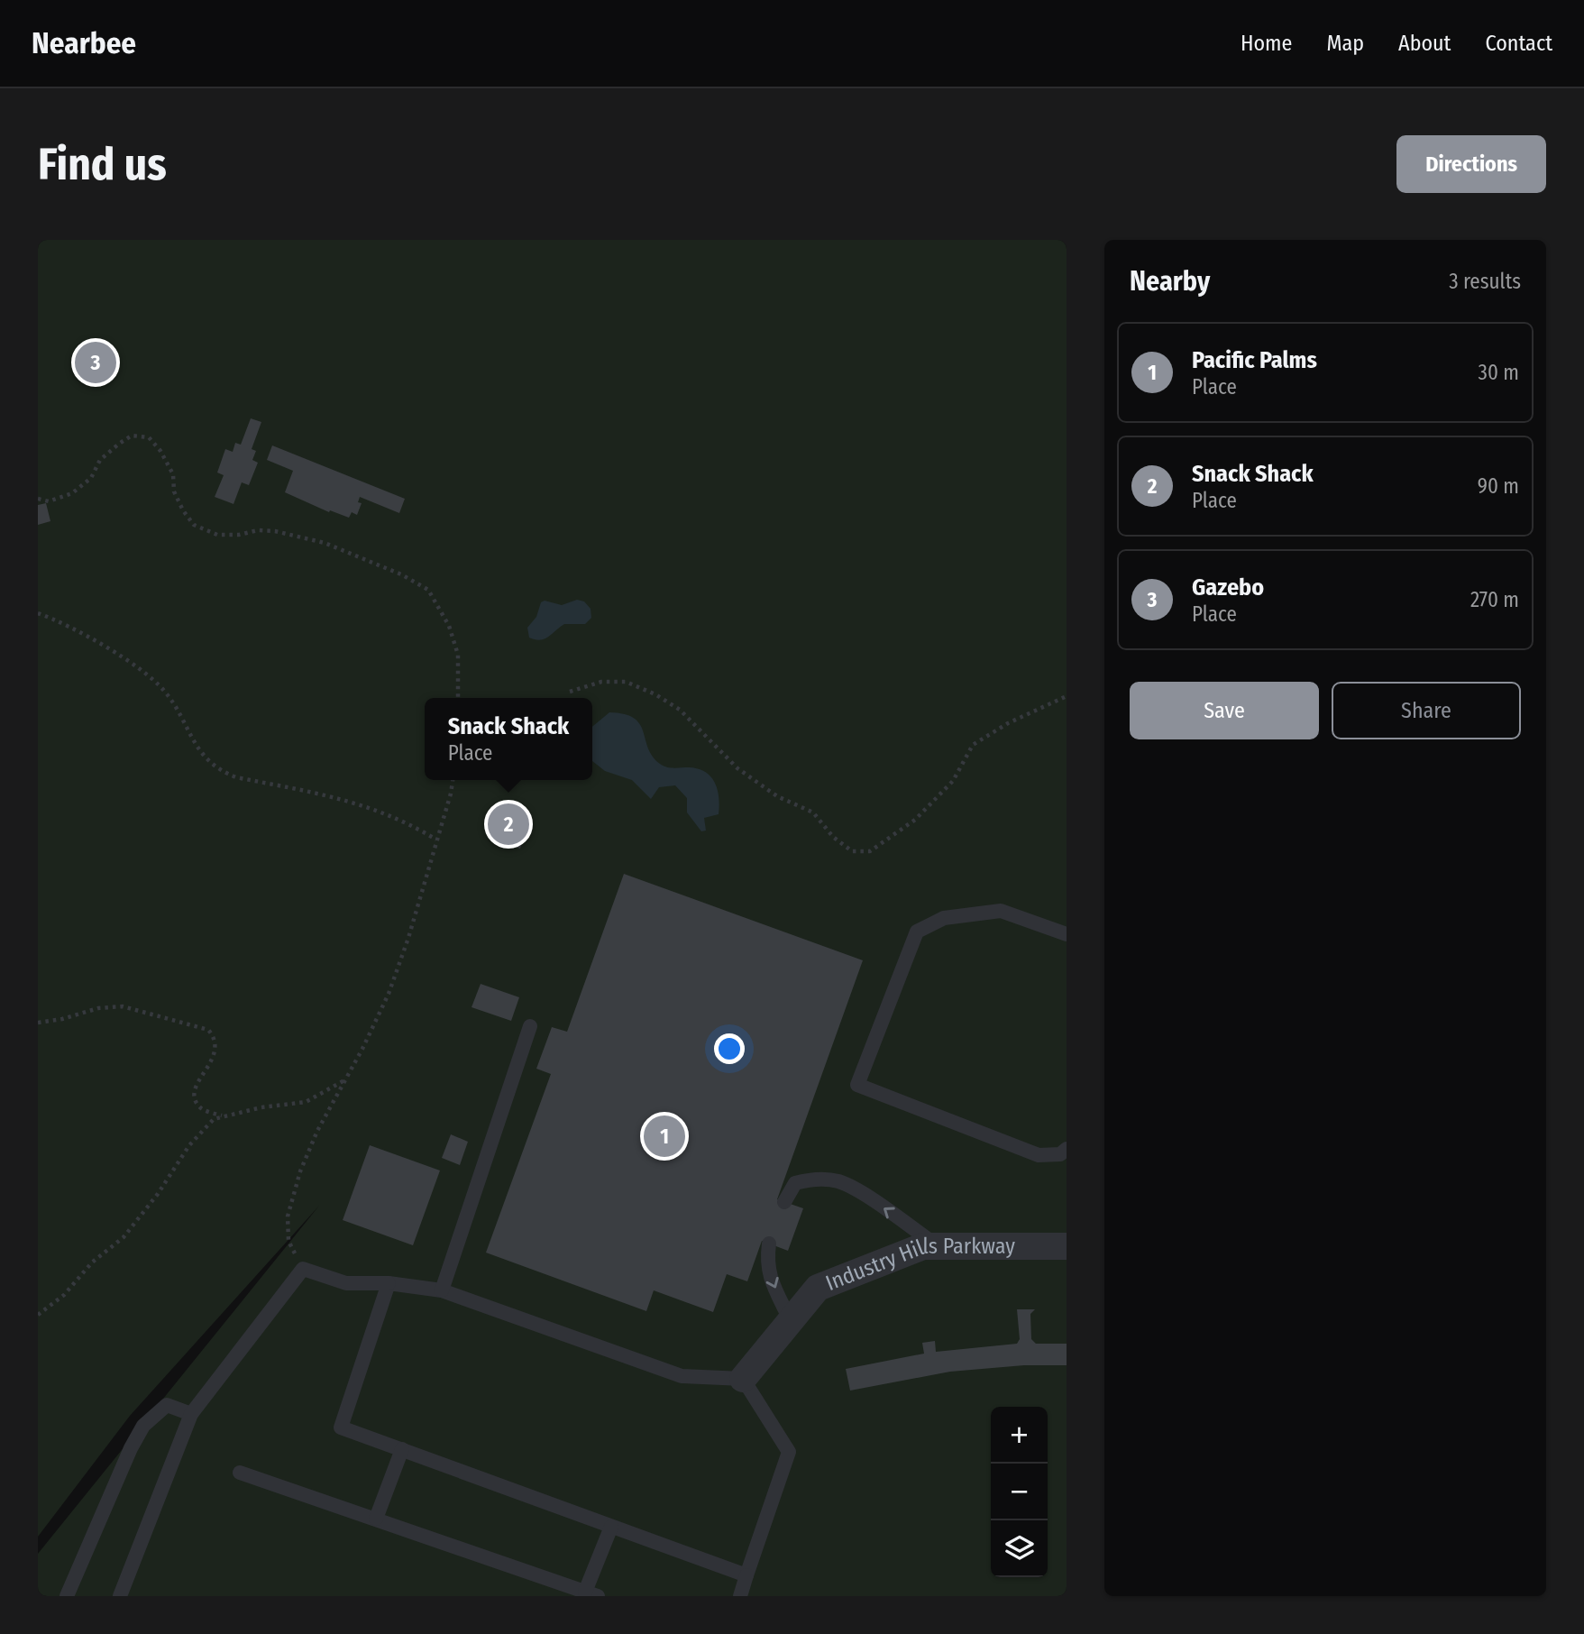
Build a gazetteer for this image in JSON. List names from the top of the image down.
{
  "streets": {
    "street": ["Industry Hills Parkway"]
  },
  "page": {
    "header": "Nearbee",
    "nav": [
      "Home",
      "Map",
      "About",
      "Contact"
    ],
    "buttons": [
      "Directions",
      ["Save", "Share"]
    ],
    "title": "Find us",
    "heading": ["Nearby", "3 results"],
    "list": [
      {
        "mark": "1",
        "name": "Pacific Palms",
        "note": "Place",
        "value": "30 m"
      },
      {
        "mark": "2",
        "name": "Snack Shack",
        "note": "Place",
        "value": "90 m"
      },
      {
        "mark": "3",
        "name": "Gazebo",
        "note": "Place",
        "value": "270 m"
      }
    ],
    "pins": ["3", "2", "1"],
    "popup": ["Snack Shack", "Place"],
    "map_buttons": ["+", "−"]
  }
}
